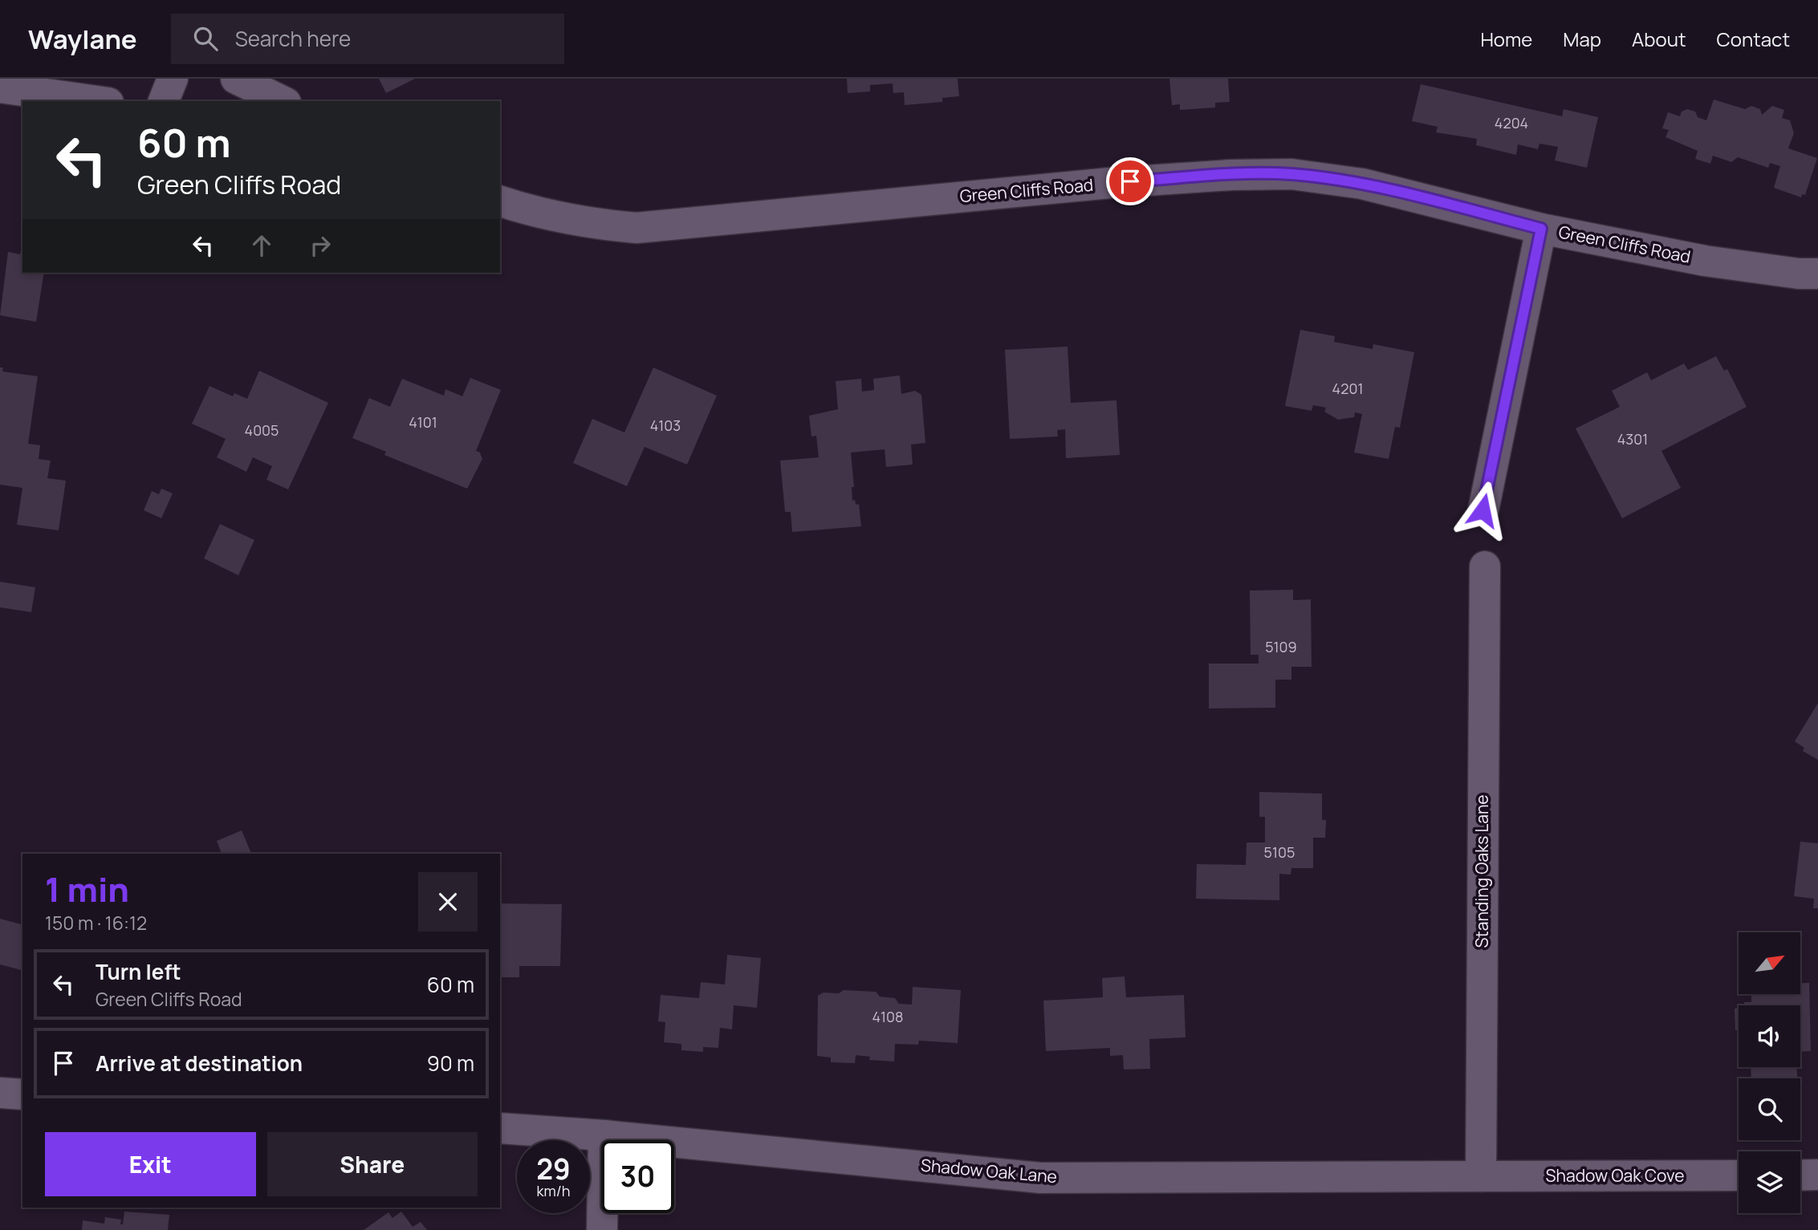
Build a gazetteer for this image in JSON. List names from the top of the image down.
{
  "streets": {
    "street": [
      "Green Cliffs Road",
      "Standing Oaks Lane",
      "Shadow Oak Lane",
      "Shadow Oak Cove"
    ]
  },
  "crossings": [
    ["Standing Oaks Lane", "Shadow Oak Lane"],
    ["Standing Oaks Lane", "Shadow Oak Cove"],
    ["Shadow Oak Lane", "Shadow Oak Cove"]
  ],
  "house_numbers": [
    "4204",
    "4201",
    "4101",
    "4103",
    "4005",
    "4301",
    "5109",
    "5105",
    "4108"
  ],
  "north": "top right",
  "page": {
    "header": "Waylane",
    "search": "Search here",
    "nav": [
      "Home",
      "Map",
      "About",
      "Contact"
    ],
    "turn": ["60 m", "Green Cliffs Road"],
    "heading": ["1 min", "150 m · 16:12"],
    "list": [
      {
        "name": "Turn left",
        "note": "Green Cliffs Road",
        "value": "60 m"
      },
      {
        "name": "Arrive at destination",
        "value": "90 m"
      }
    ],
    "buttons": ["Exit", "Share"],
    "speed": "29 km/h",
    "limit": "30"
  }
}
